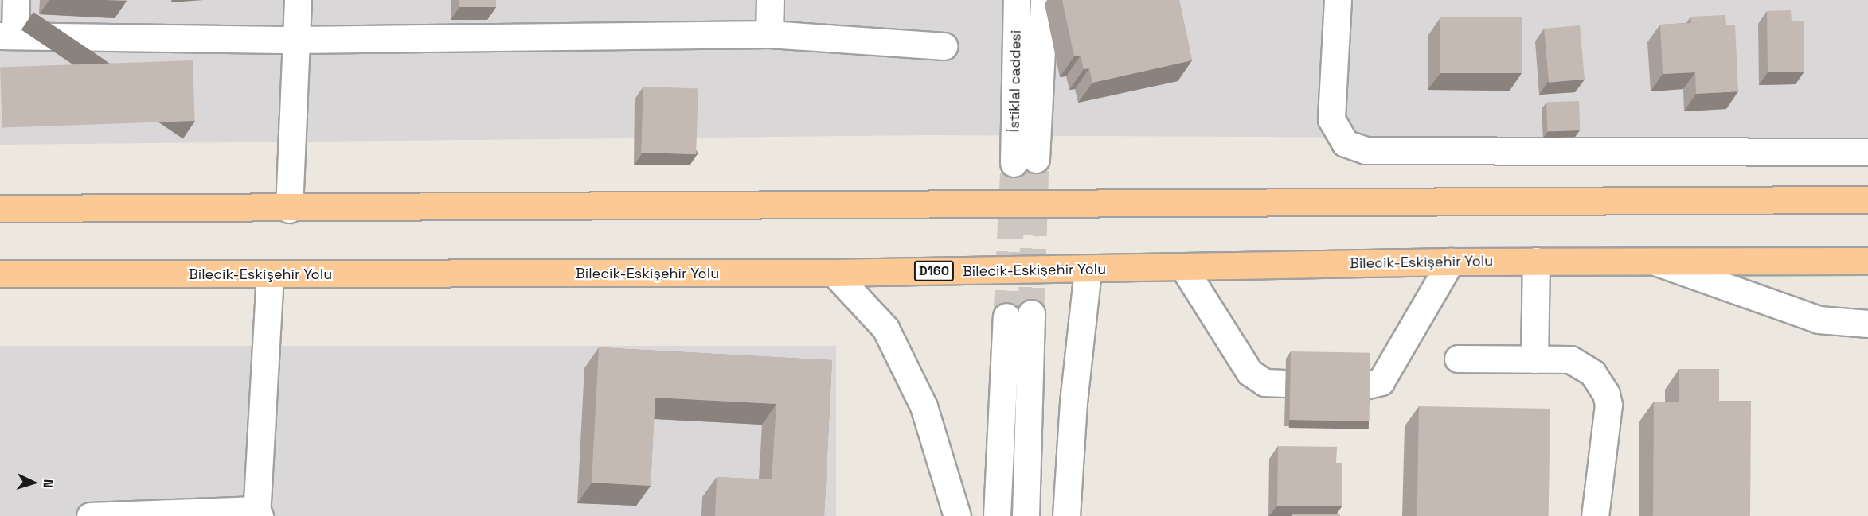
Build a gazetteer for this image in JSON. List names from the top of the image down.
{
  "streets": {
    "main road": ["Bilecik-Eskişehir Yolu", "D160"],
    "street": ["İstiklal caddesi"]
  },
  "north": "right"
}
